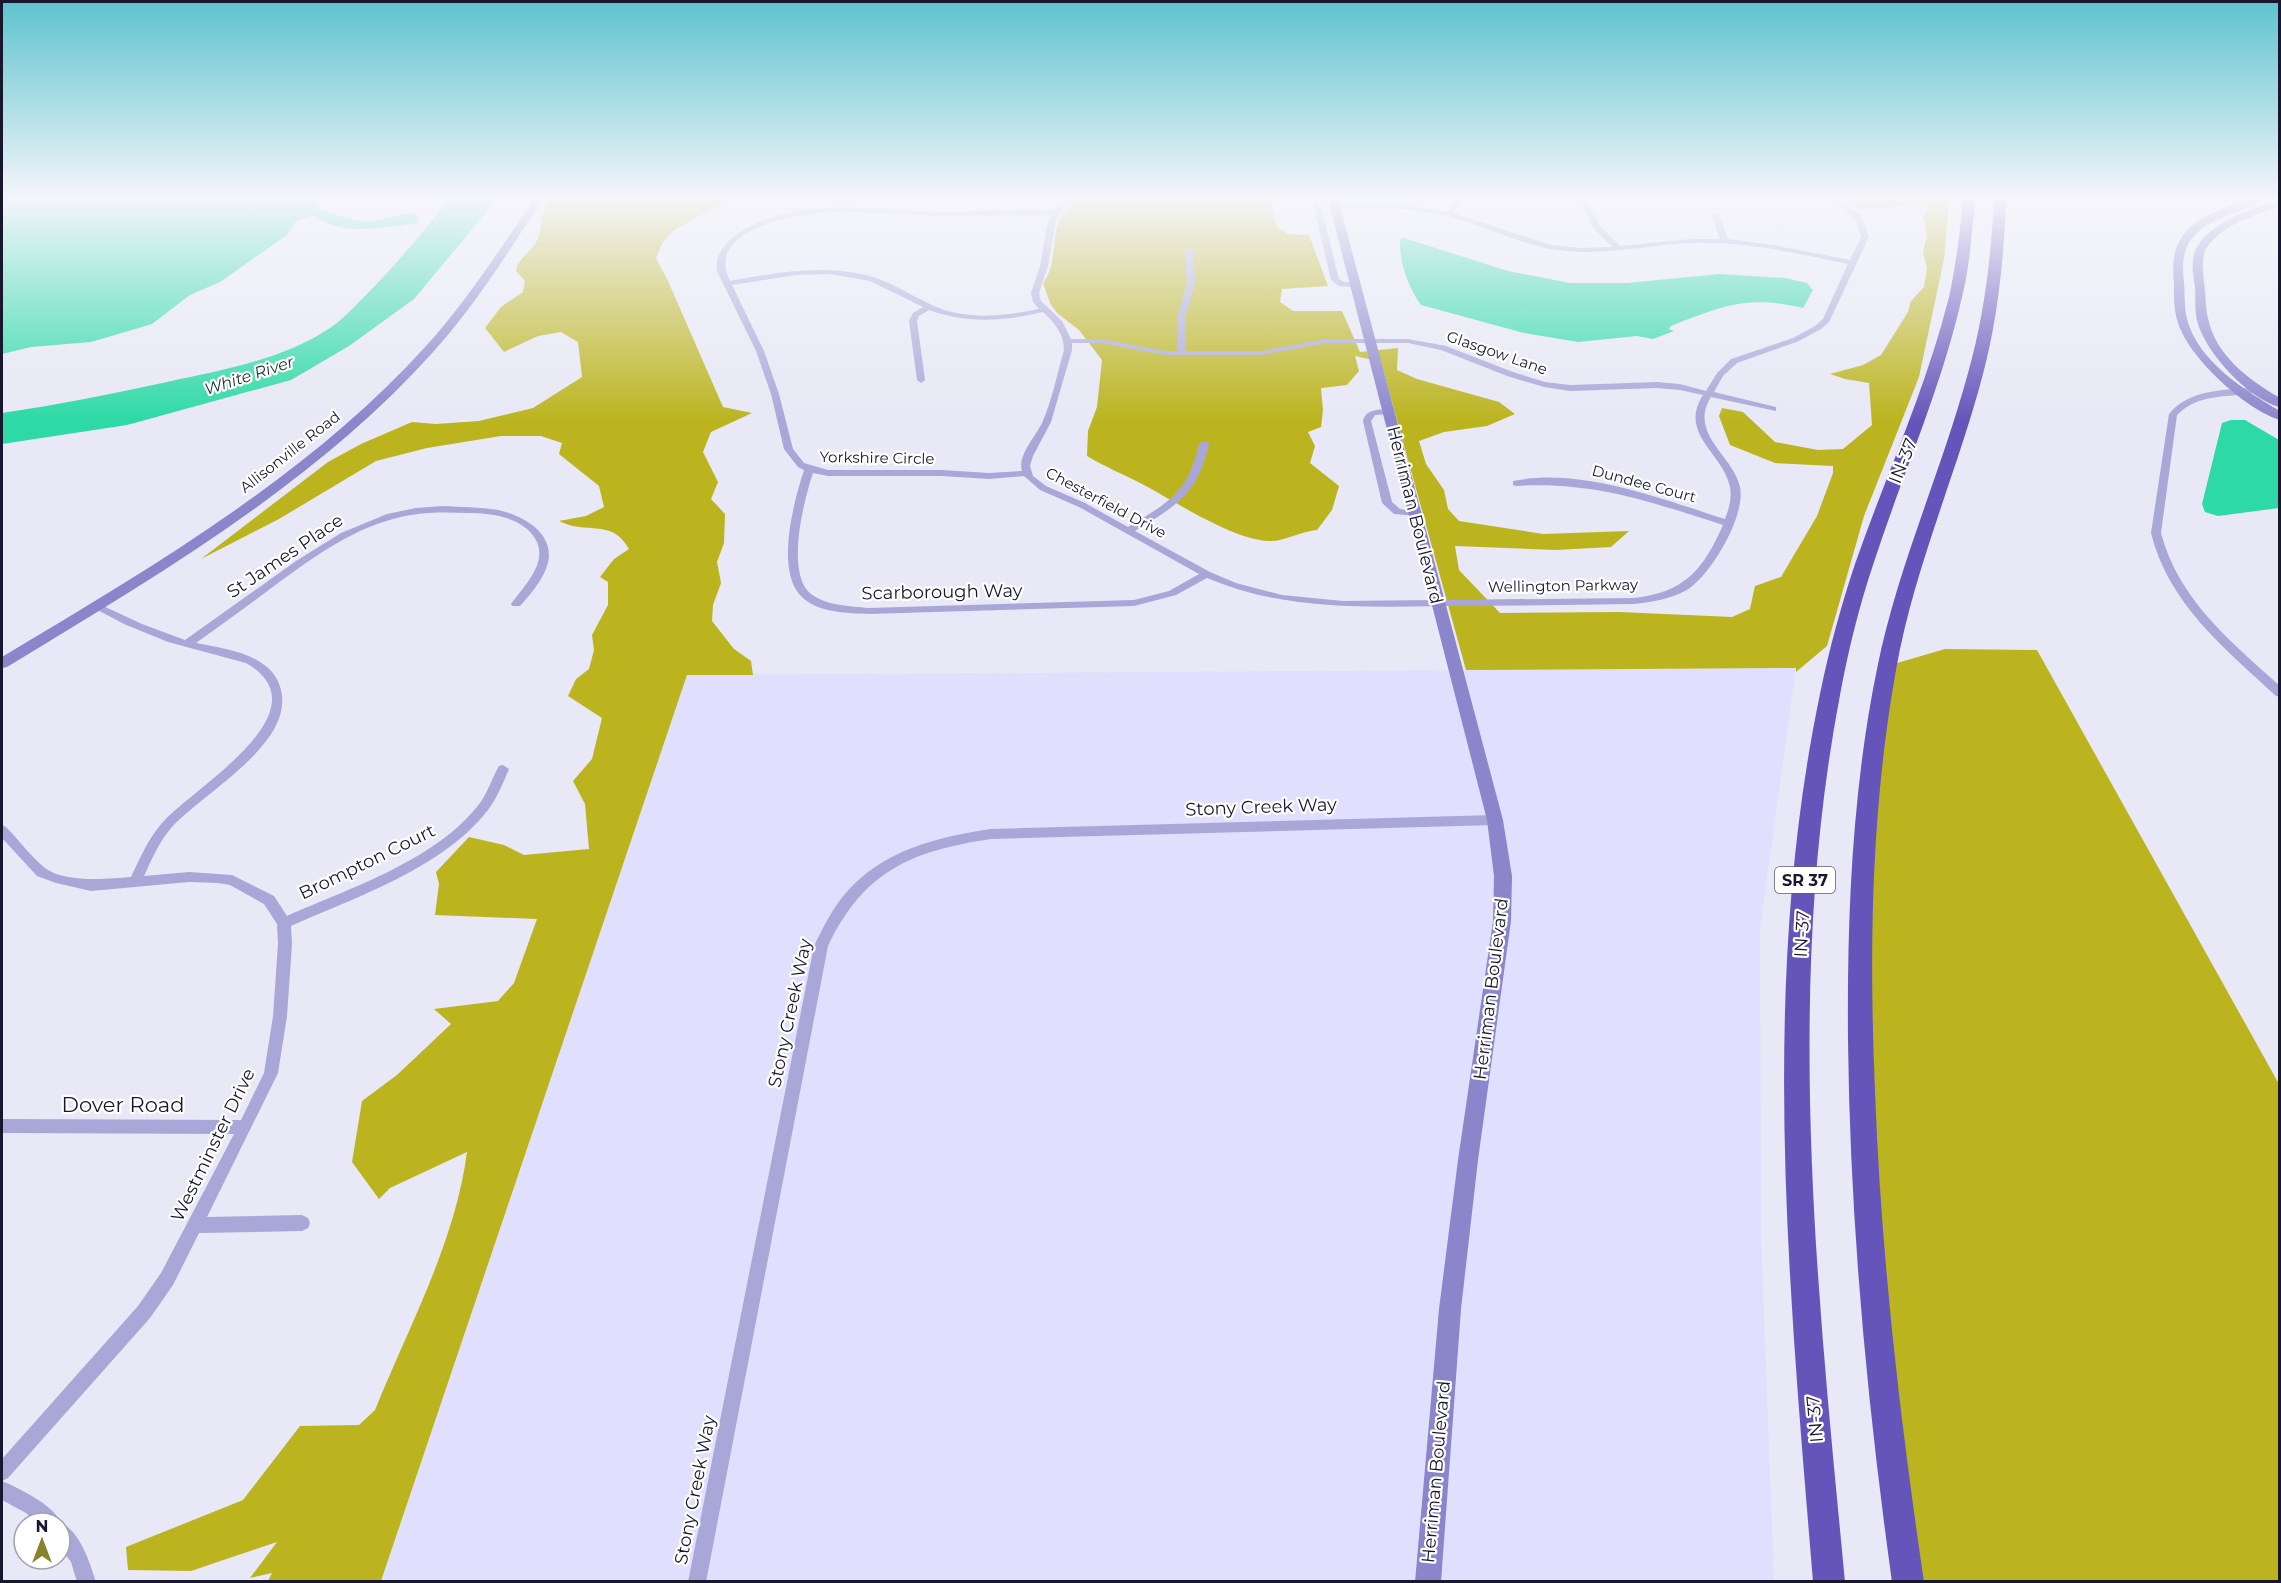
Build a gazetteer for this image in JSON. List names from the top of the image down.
{
  "streets": {
    "highway": ["IN-37", "SR 37"],
    "street": [
      "Glasgow Lane",
      "Allisonville Road",
      "Yorkshire Circle",
      "Dundee Court",
      "Chesterfield Drive",
      "Herriman Boulevard",
      "St James Place",
      "Wellington Parkway",
      "Scarborough Way",
      "Stony Creek Way",
      "Brompton Court",
      "Dover Road",
      "Westminster Drive"
    ]
  },
  "crossings": [
    ["Glasgow Lane", "Chesterfield Drive"],
    ["Glasgow Lane", "Herriman Boulevard"],
    ["Glasgow Lane", "Wellington Parkway"],
    ["Yorkshire Circle", "Chesterfield Drive"],
    ["Yorkshire Circle", "Scarborough Way"],
    ["Dundee Court", "Wellington Parkway"],
    ["Chesterfield Drive", "Herriman Boulevard"],
    ["Chesterfield Drive", "Wellington Parkway"],
    ["Chesterfield Drive", "Scarborough Way"],
    ["Herriman Boulevard", "Wellington Parkway"],
    ["Herriman Boulevard", "Stony Creek Way"],
    ["Brompton Court", "Westminster Drive"],
    ["Dover Road", "Westminster Drive"]
  ],
  "water": ["White River"],
  "north": "top"
}
